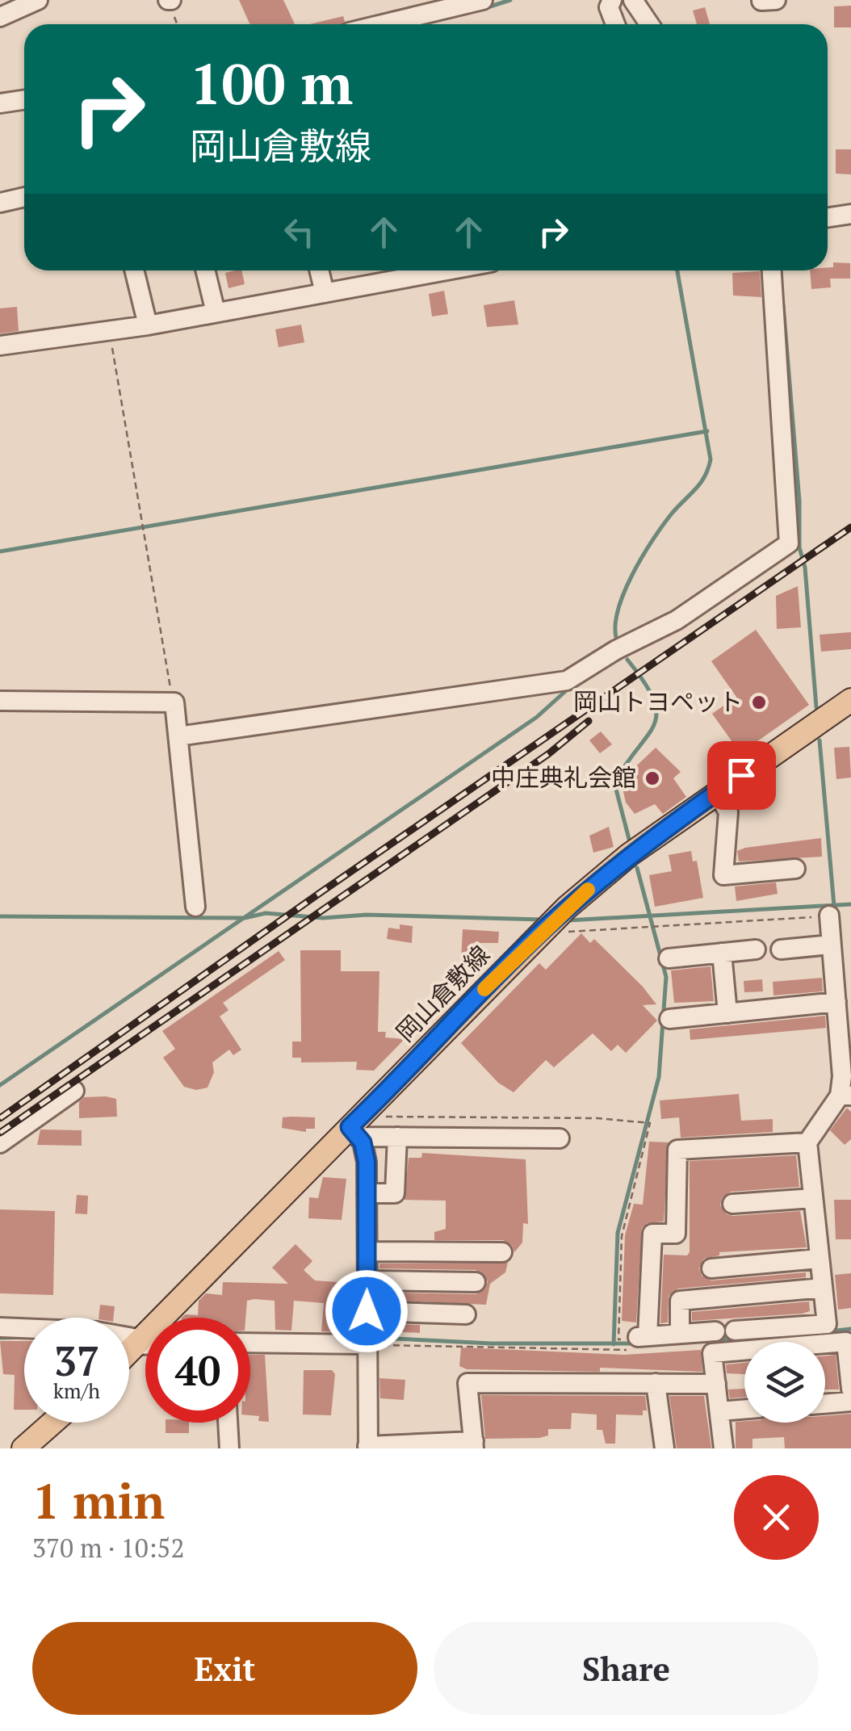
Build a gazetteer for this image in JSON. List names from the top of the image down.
{
  "streets": {
    "main road": ["岡山倉敷線"]
  },
  "places": ["岡山トヨペット", "中庄典礼会館"],
  "page": {
    "turn": ["100 m", "岡山倉敷線"],
    "speed": "37 km/h",
    "limit": "40",
    "heading": ["1 min", "370 m · 10:52"],
    "buttons": ["Exit", "Share"]
  }
}
